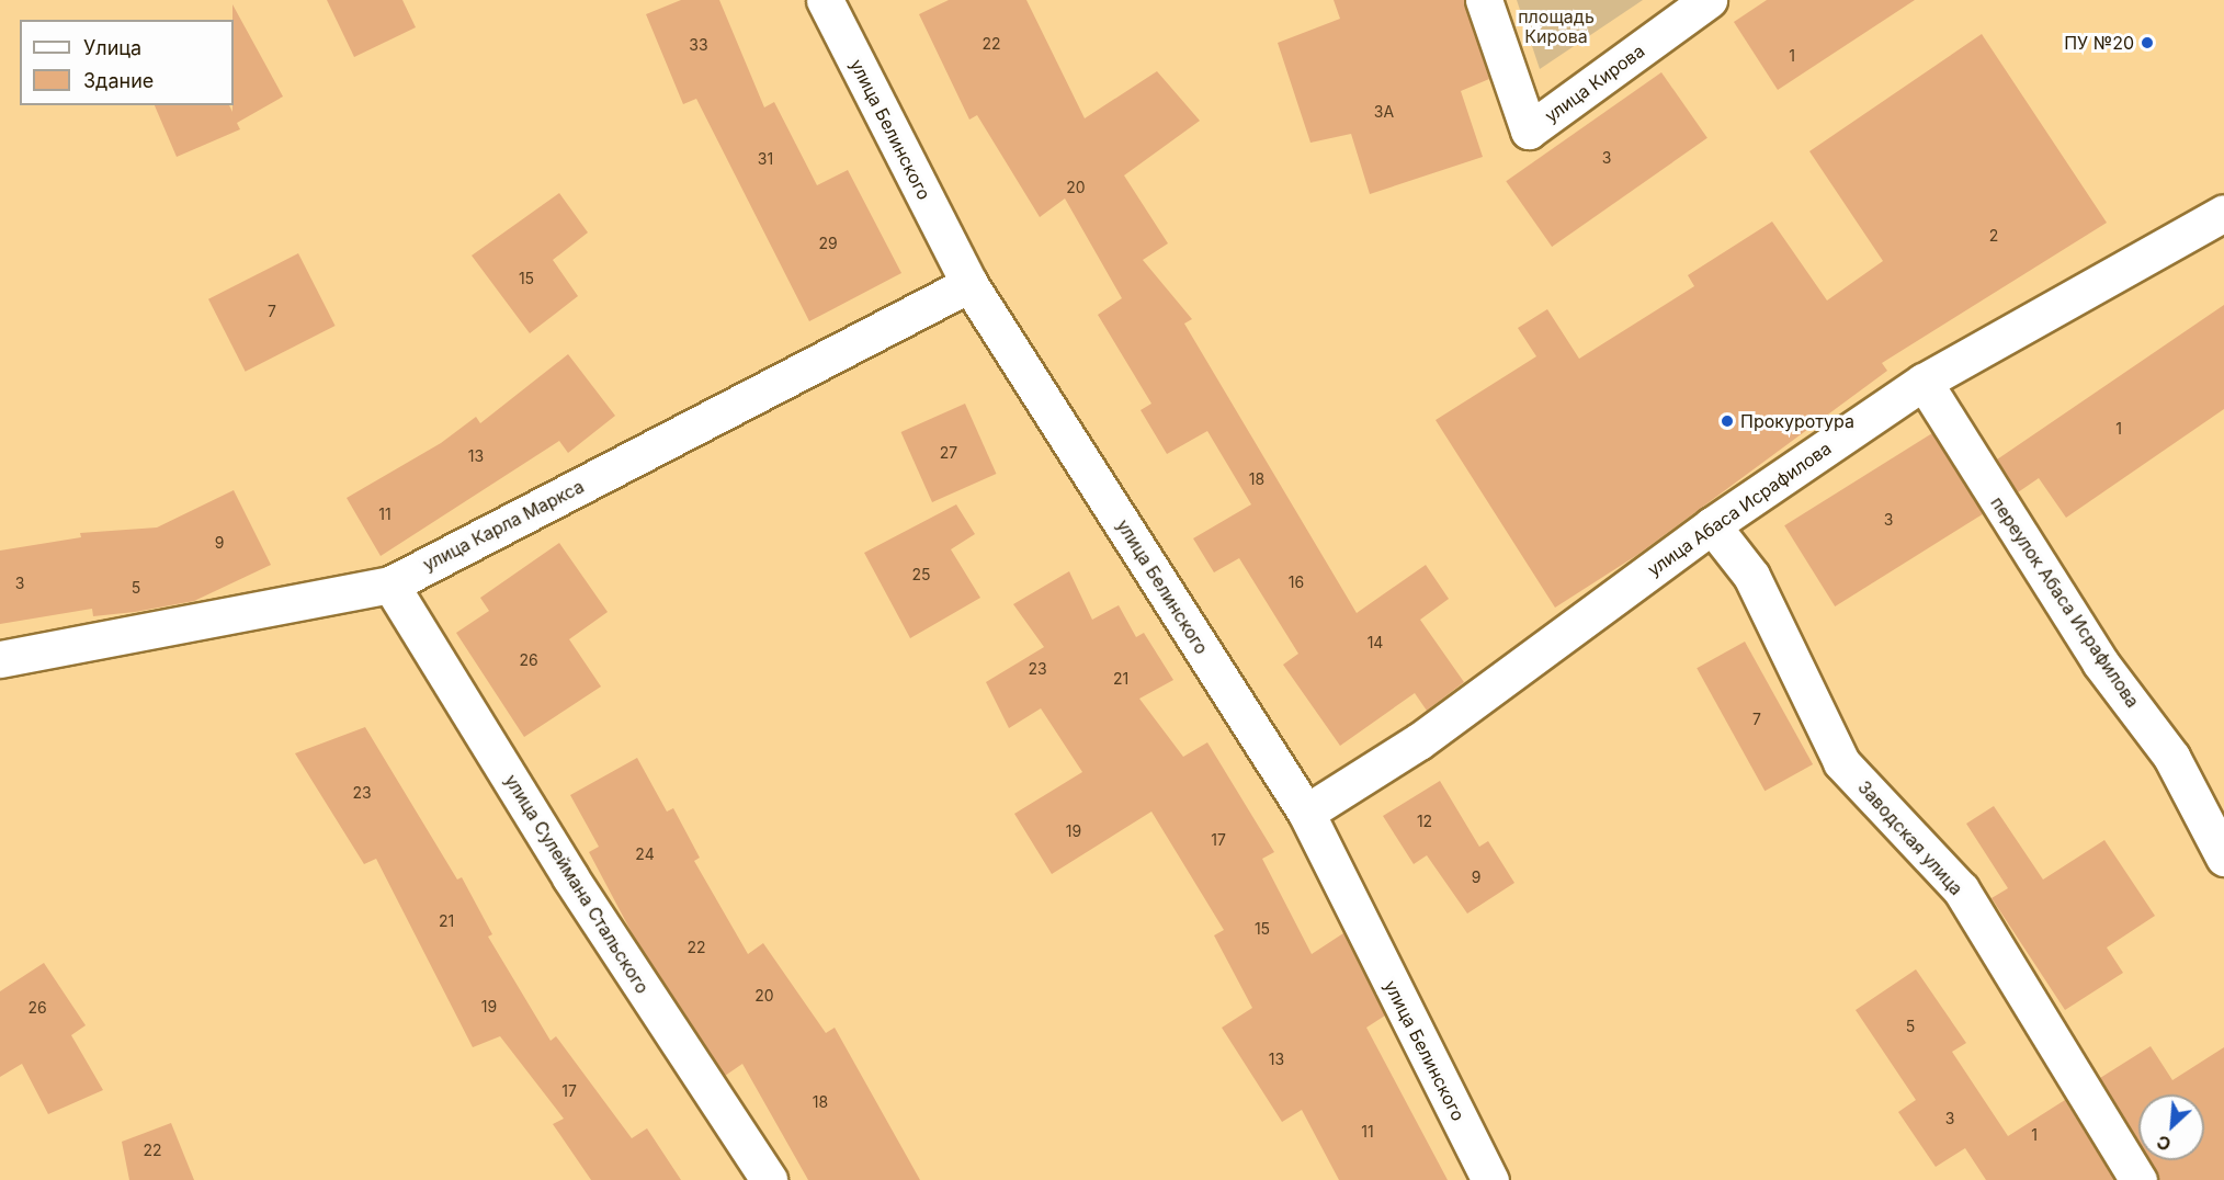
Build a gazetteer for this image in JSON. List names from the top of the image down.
{
  "streets": {
    "street": [
      "улица Кирова",
      "улица Белинского",
      "улица Абаса Исрафилова",
      "улица Карла Маркса",
      "переулок Абаса Исрафилова",
      "Заводская улица",
      "улица Сулеймана Стальского"
    ]
  },
  "crossings": [
    ["улица Белинского", "улица Абаса Исрафилова"],
    ["улица Белинского", "улица Карла Маркса"],
    ["улица Абаса Исрафилова", "переулок Абаса Исрафилова"],
    ["улица Абаса Исрафилова", "Заводская улица"],
    ["улица Карла Маркса", "улица Сулеймана Стальского"]
  ],
  "parks": ["площадь Кирова"],
  "places": ["ПУ №20", "Прокуротура"],
  "house_numbers": [
    "22",
    "33",
    "1",
    "3А",
    "3",
    "31",
    "20",
    "2",
    "29",
    "15",
    "7",
    "1",
    "27",
    "13",
    "18",
    "11",
    "3",
    "9",
    "25",
    "16",
    "3",
    "5",
    "14",
    "26",
    "23",
    "21",
    "7",
    "23",
    "12",
    "19",
    "17",
    "24",
    "9",
    "21",
    "15",
    "22",
    "20",
    "19",
    "26",
    "5",
    "13",
    "17",
    "18",
    "3",
    "11",
    "1",
    "22"
  ],
  "legend": ["Улица", "Здание"],
  "north": "bottom left"
}
